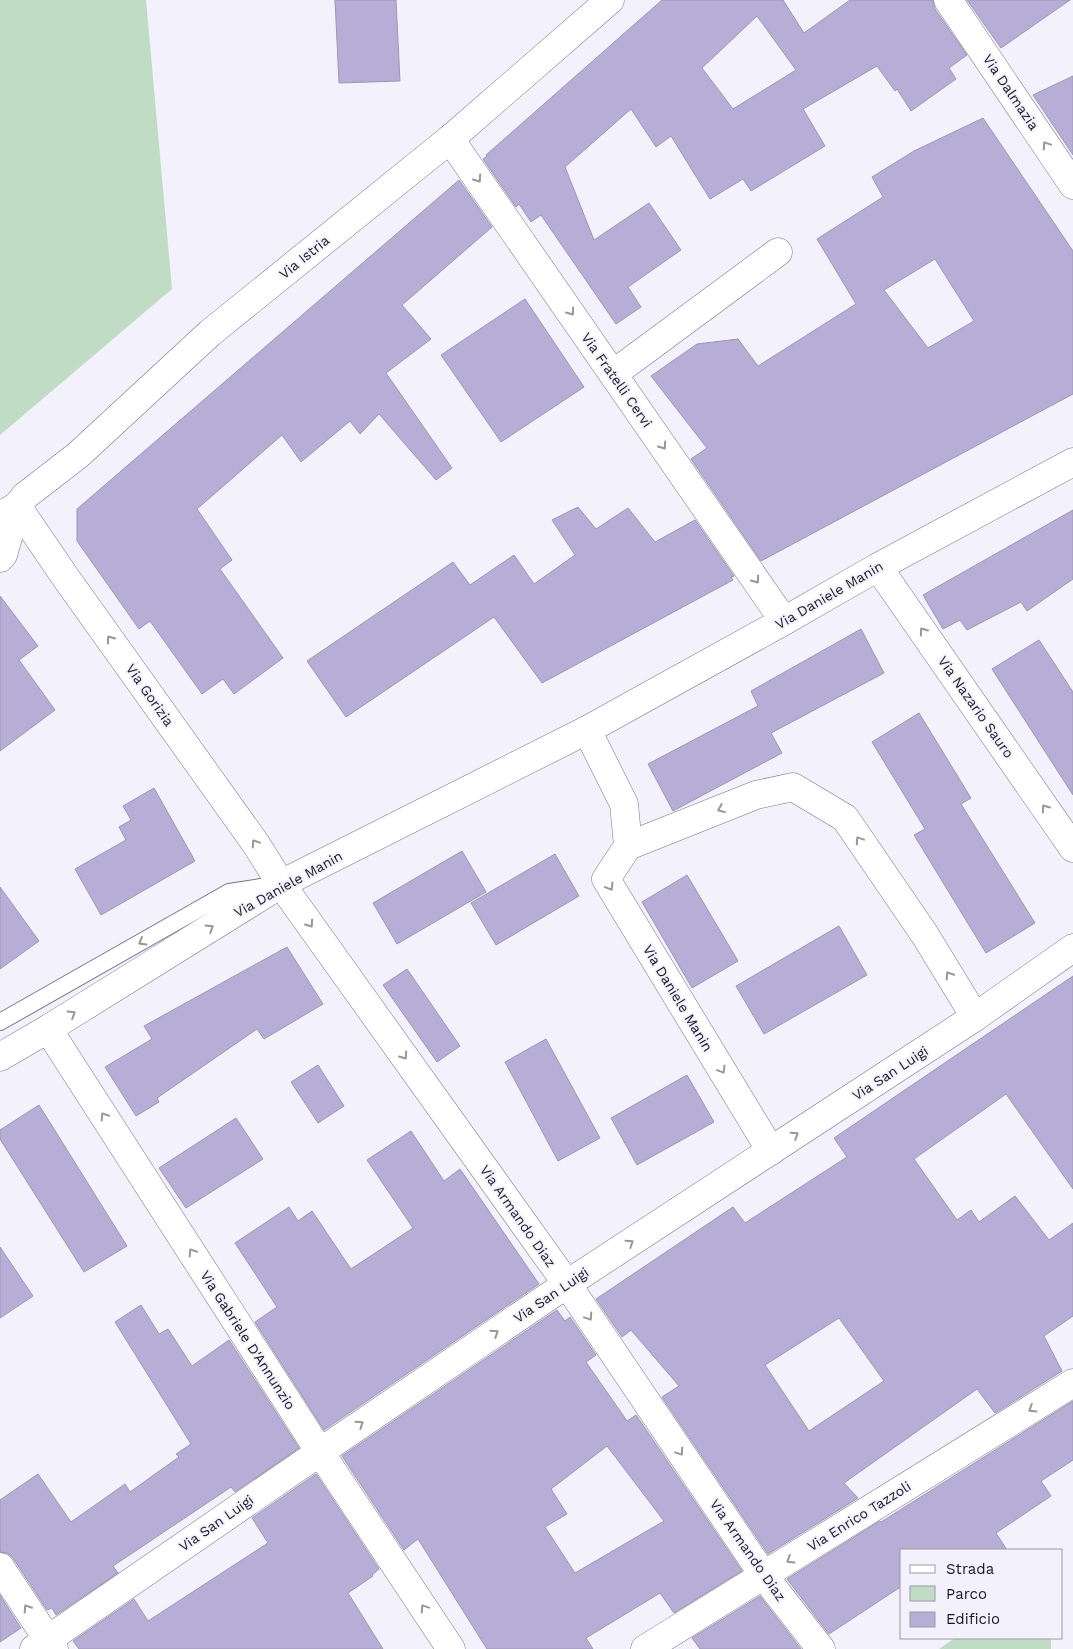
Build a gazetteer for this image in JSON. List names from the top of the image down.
{
  "streets": {
    "street": [
      "Via Dalmazia",
      "Via Istria",
      "Via Fratelli Cervi",
      "Via Daniele Manin",
      "Via Gorizia",
      "Via Nazario Sauro",
      "Via San Luigi",
      "Via Armando Diaz",
      "Via Gabriele D'Annunzio",
      "Via Enrico Tazzoli"
    ]
  },
  "crossings": [
    ["Via Istria", "Via Fratelli Cervi"],
    ["Via Istria", "Via Gorizia"],
    ["Via Fratelli Cervi", "Via Daniele Manin"],
    ["Via Daniele Manin", "Via Gorizia"],
    ["Via Daniele Manin", "Via Nazario Sauro"],
    ["Via Daniele Manin", "Via San Luigi"],
    ["Via Daniele Manin", "Via Armando Diaz"],
    ["Via Daniele Manin", "Via Gabriele D'Annunzio"],
    ["Via Gorizia", "Via Armando Diaz"],
    ["Via San Luigi", "Via Armando Diaz"],
    ["Via San Luigi", "Via Gabriele D'Annunzio"],
    ["Via Armando Diaz", "Via Enrico Tazzoli"]
  ],
  "one_way": [
    "Via Dalmazia",
    "Via Fratelli Cervi",
    "Via Gorizia",
    "Via Nazario Sauro",
    "Via San Luigi",
    "Via Armando Diaz",
    "Via Gabriele D'Annunzio",
    "Via Enrico Tazzoli"
  ],
  "legend": ["Strada", "Parco", "Edificio"]
}
